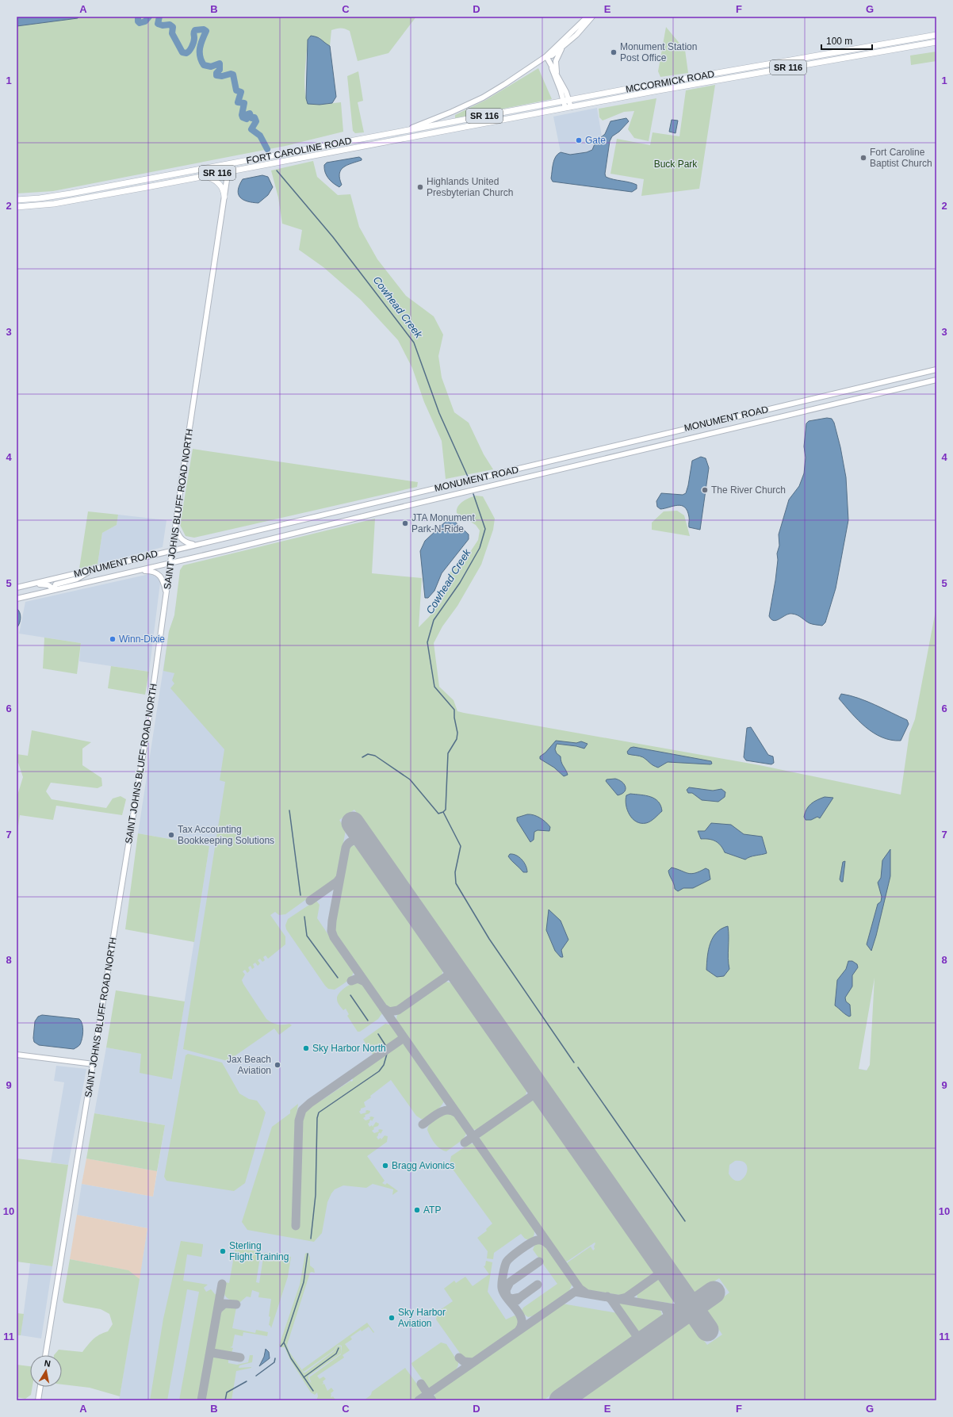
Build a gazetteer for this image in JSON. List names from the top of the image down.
{
  "streets": {
    "main road": [
      "SR 116",
      "MCCORMICK ROAD",
      "FORT CAROLINE ROAD",
      "MONUMENT ROAD",
      "SAINT JOHNS BLUFF ROAD NORTH"
    ]
  },
  "crossings": [
    ["MCCORMICK ROAD", "FORT CAROLINE ROAD"],
    ["FORT CAROLINE ROAD", "SAINT JOHNS BLUFF ROAD NORTH"],
    ["MONUMENT ROAD", "SAINT JOHNS BLUFF ROAD NORTH"]
  ],
  "water": ["Cowhead Creek"],
  "parks": ["Buck Park"],
  "places": [
    "Monument Station Post Office",
    "Gate",
    "Fort Caroline Baptist Church",
    "Highlands United Presbyterian Church",
    "The River Church",
    "JTA Monument Park-N-Ride",
    "Winn-Dixie",
    "Tax Accounting Bookkeeping Solutions",
    "Sky Harbor North",
    "Jax Beach Aviation",
    "Bragg Avionics",
    "ATP",
    "Sterling Flight Training",
    "Sky Harbor Aviation"
  ],
  "scale_bar": "100 m",
  "north": "top",
  "grid": {
    "columns": [
      "A",
      "B",
      "C",
      "D",
      "E",
      "F",
      "G"
    ],
    "rows": [
      "1",
      "2",
      "3",
      "4",
      "5",
      "6",
      "7",
      "8",
      "9",
      "10",
      "11"
    ]
  }
}
